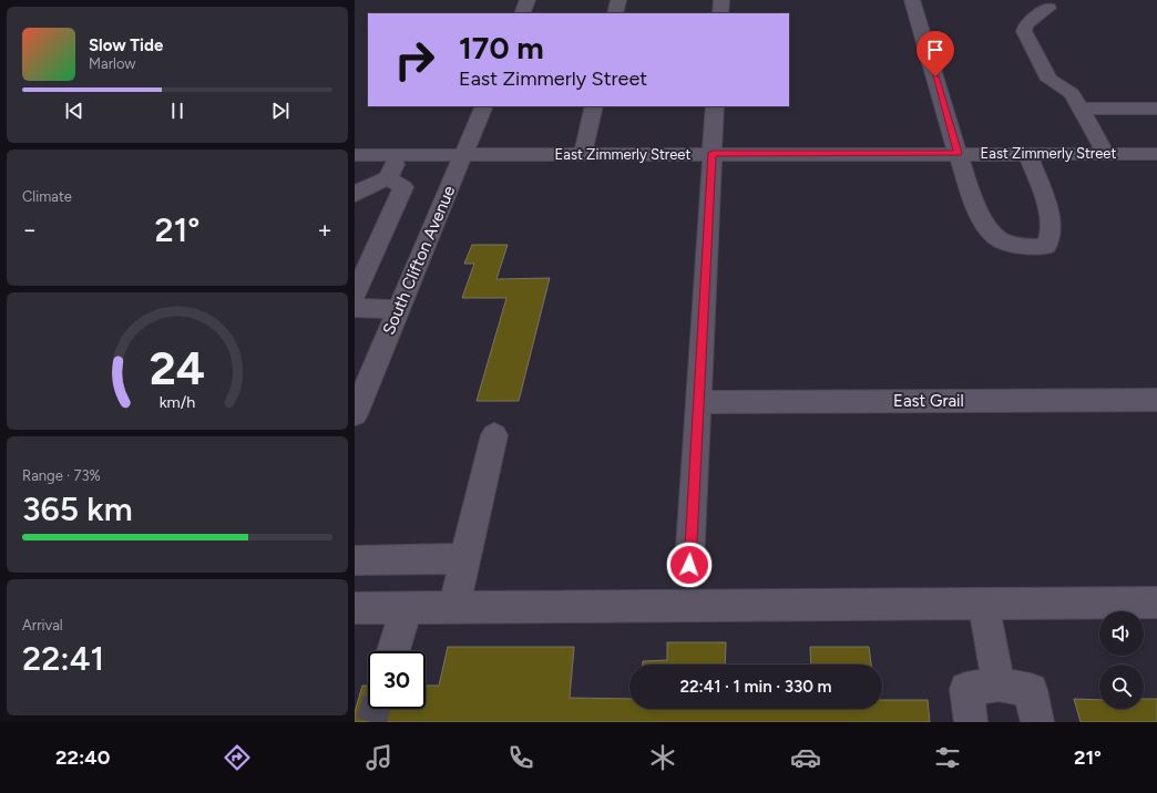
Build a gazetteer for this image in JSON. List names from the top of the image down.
{
  "streets": {
    "street": ["East Zimmerly Street", "South Clifton Avenue", "East Grail"]
  },
  "crossings": [
    ["East Zimmerly Street", "South Clifton Avenue"]
  ],
  "page": {
    "turn": ["170 m", "East Zimmerly Street"],
    "song": ["Slow Tide", "Marlow"],
    "tile": [
      "Climate",
      ["Range · 73%", "365 km"],
      ["Arrival", "22:41"]
    ],
    "heat": ["−", "21°", "+"],
    "limit": "30",
    "trip": "22:41 · 1 min · 330 m",
    "tabs": ["22:40", "21°"],
    "gauge": ["24", "km/h"]
  }
}
